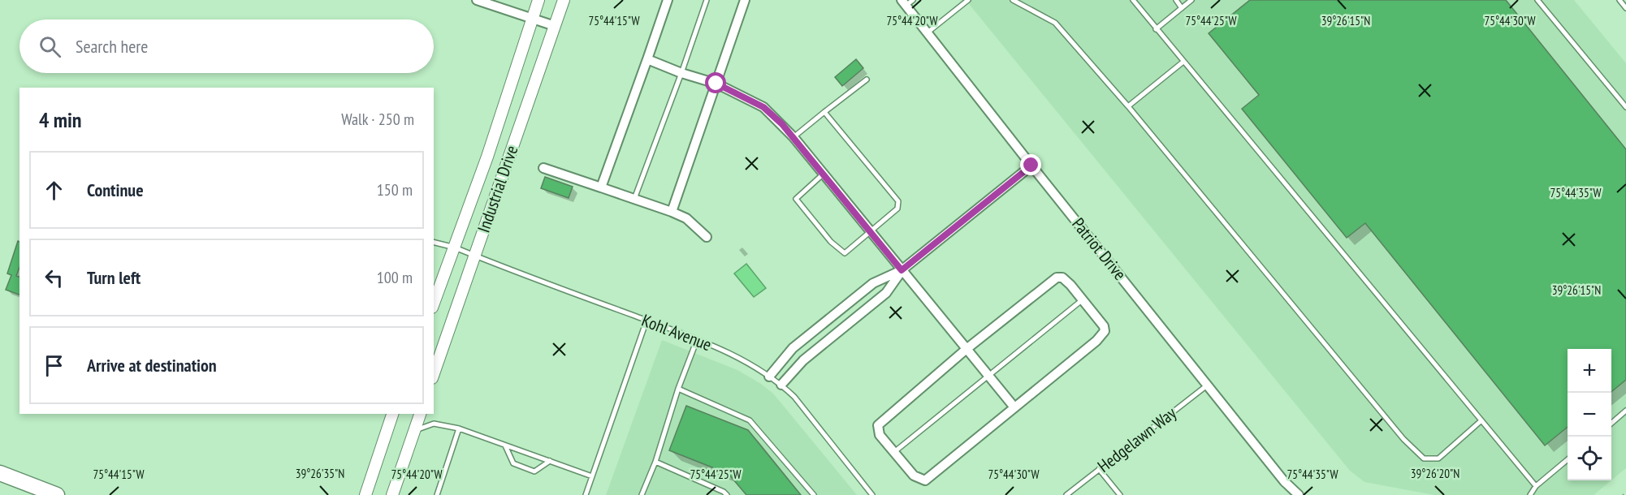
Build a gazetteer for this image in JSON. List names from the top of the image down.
{
  "streets": {
    "street": ["Industrial Drive", "Patriot Drive"],
    "lane": ["Kohl Avenue", "Hedgelawn Way"]
  },
  "crossings": [
    ["Industrial Drive", "Kohl Avenue"],
    ["Patriot Drive", "Hedgelawn Way"]
  ],
  "page": {
    "search": "Search here",
    "heading": ["4 min", "Walk · 250 m"],
    "list": [
      ["Continue", "150 m"],
      ["Turn left", "100 m"],
      "Arrive at destination"
    ],
    "map_buttons": ["+", "−"]
  },
  "coordinates": [
    "75°44'15\"W",
    "75°44'20\"W",
    "75°44'25\"W",
    "75°44'30\"W",
    "39°26'15\"N",
    "75°44'35\"W",
    "39°26'35\"N",
    "39°26'20\"N"
  ]
}
